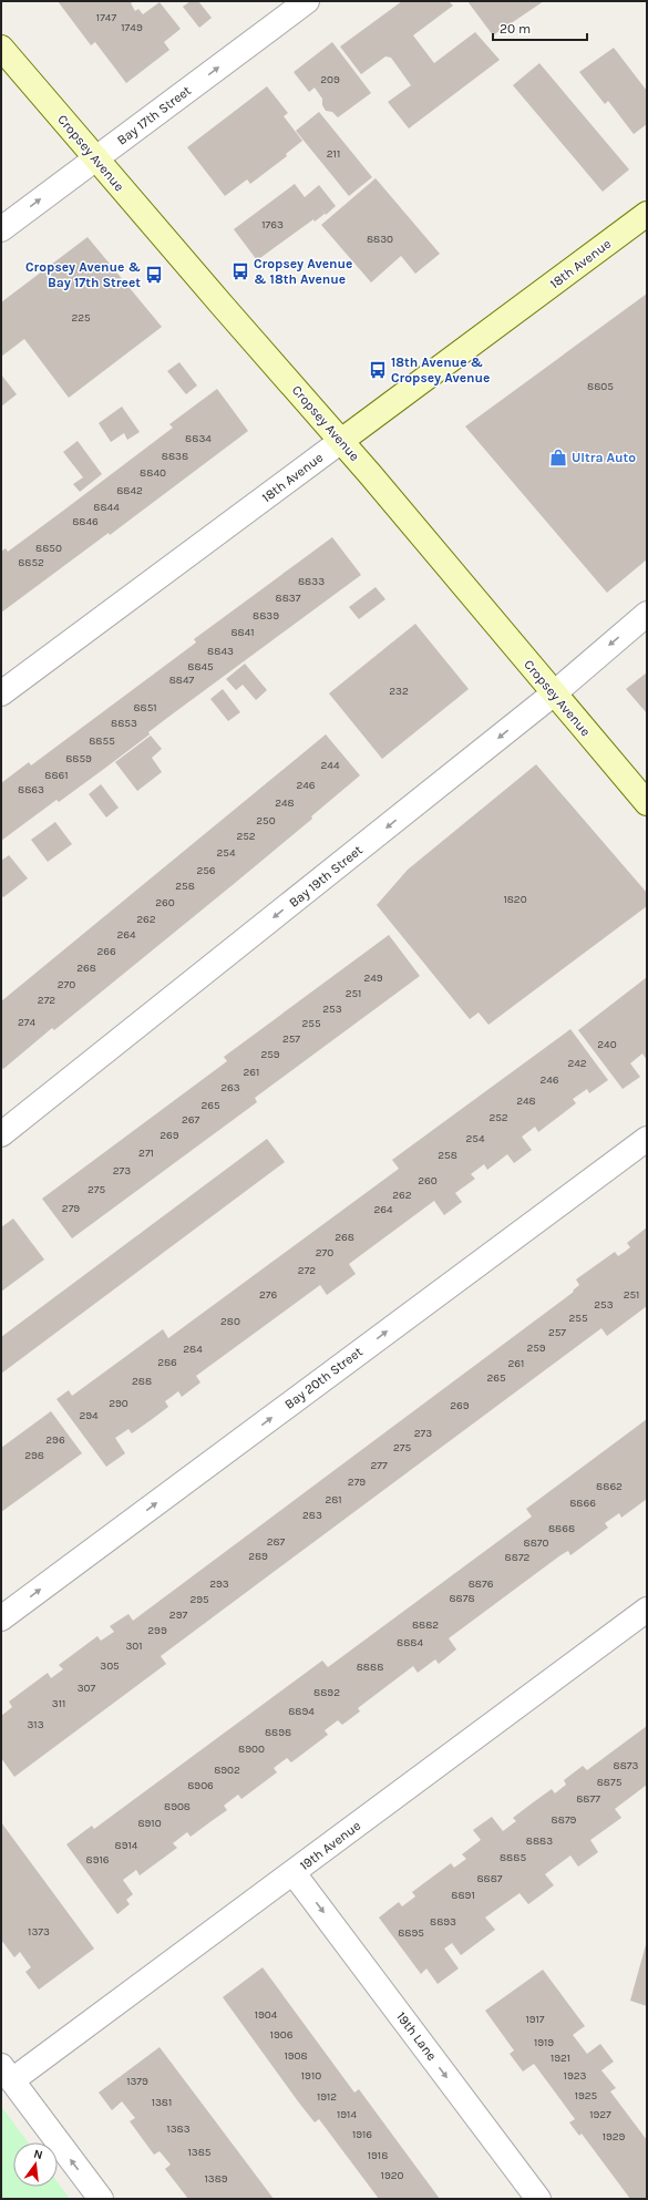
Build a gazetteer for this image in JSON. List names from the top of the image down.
{
  "streets": {
    "main road": ["Cropsey Avenue", "18th Avenue"],
    "street": [
      "Bay 17th Street",
      "Bay 19th Street",
      "Bay 20th Street",
      "19th Avenue",
      "19th Lane"
    ]
  },
  "crossings": [
    ["Bay 17th Street", "Cropsey Avenue"],
    ["Cropsey Avenue", "18th Avenue"],
    ["Cropsey Avenue", "Bay 19th Street"],
    ["19th Avenue", "19th Lane"]
  ],
  "one_way": [
    "Bay 17th Street",
    "Bay 19th Street",
    "Bay 20th Street",
    "19th Lane"
  ],
  "places": {
    "bus stop": ["Cropsey Avenue & 18th Avenue", "Cropsey Avenue & Bay 17th Street", "18th Avenue & Cropsey Avenue"],
    "shop": ["Ultra Auto"]
  },
  "house_numbers": [
    "1747",
    "1749",
    "209",
    "211",
    "1763",
    "8830",
    "225",
    "8805",
    "8834",
    "8838",
    "8840",
    "8842",
    "8844",
    "8846",
    "8850",
    "8852",
    "8833",
    "8837",
    "8839",
    "8841",
    "8843",
    "8845",
    "8847",
    "232",
    "8851",
    "8853",
    "8855",
    "8859",
    "244",
    "8861",
    "246",
    "8863",
    "248",
    "250",
    "252",
    "254",
    "256",
    "258",
    "1820",
    "260",
    "262",
    "264",
    "266",
    "268",
    "249",
    "270",
    "251",
    "272",
    "253",
    "274",
    "255",
    "257",
    "240",
    "259",
    "242",
    "261",
    "246",
    "263",
    "248",
    "265",
    "252",
    "267",
    "269",
    "254",
    "271",
    "258",
    "273",
    "260",
    "275",
    "262",
    "279",
    "264",
    "268",
    "270",
    "272",
    "276",
    "251",
    "253",
    "255",
    "280",
    "257",
    "259",
    "284",
    "286",
    "261",
    "265",
    "288",
    "290",
    "269",
    "294",
    "273",
    "296",
    "275",
    "298",
    "277",
    "279",
    "8862",
    "281",
    "8866",
    "283",
    "8868",
    "287",
    "8870",
    "289",
    "8872",
    "293",
    "8876",
    "8878",
    "295",
    "297",
    "8882",
    "299",
    "8884",
    "301",
    "305",
    "8888",
    "307",
    "8892",
    "311",
    "8894",
    "313",
    "8898",
    "8900",
    "8873",
    "8902",
    "8875",
    "8906",
    "8877",
    "8908",
    "8879",
    "8910",
    "8883",
    "8914",
    "8885",
    "8916",
    "8887",
    "8891",
    "8893",
    "1373",
    "8895",
    "1904",
    "1917",
    "1906",
    "1919",
    "1908",
    "1921",
    "1910",
    "1923",
    "1379",
    "1925",
    "1912",
    "1381",
    "1914",
    "1927",
    "1383",
    "1916",
    "1929",
    "1385",
    "1918",
    "1920",
    "1389"
  ],
  "scale_bar": "20 m",
  "north": "top"
}
